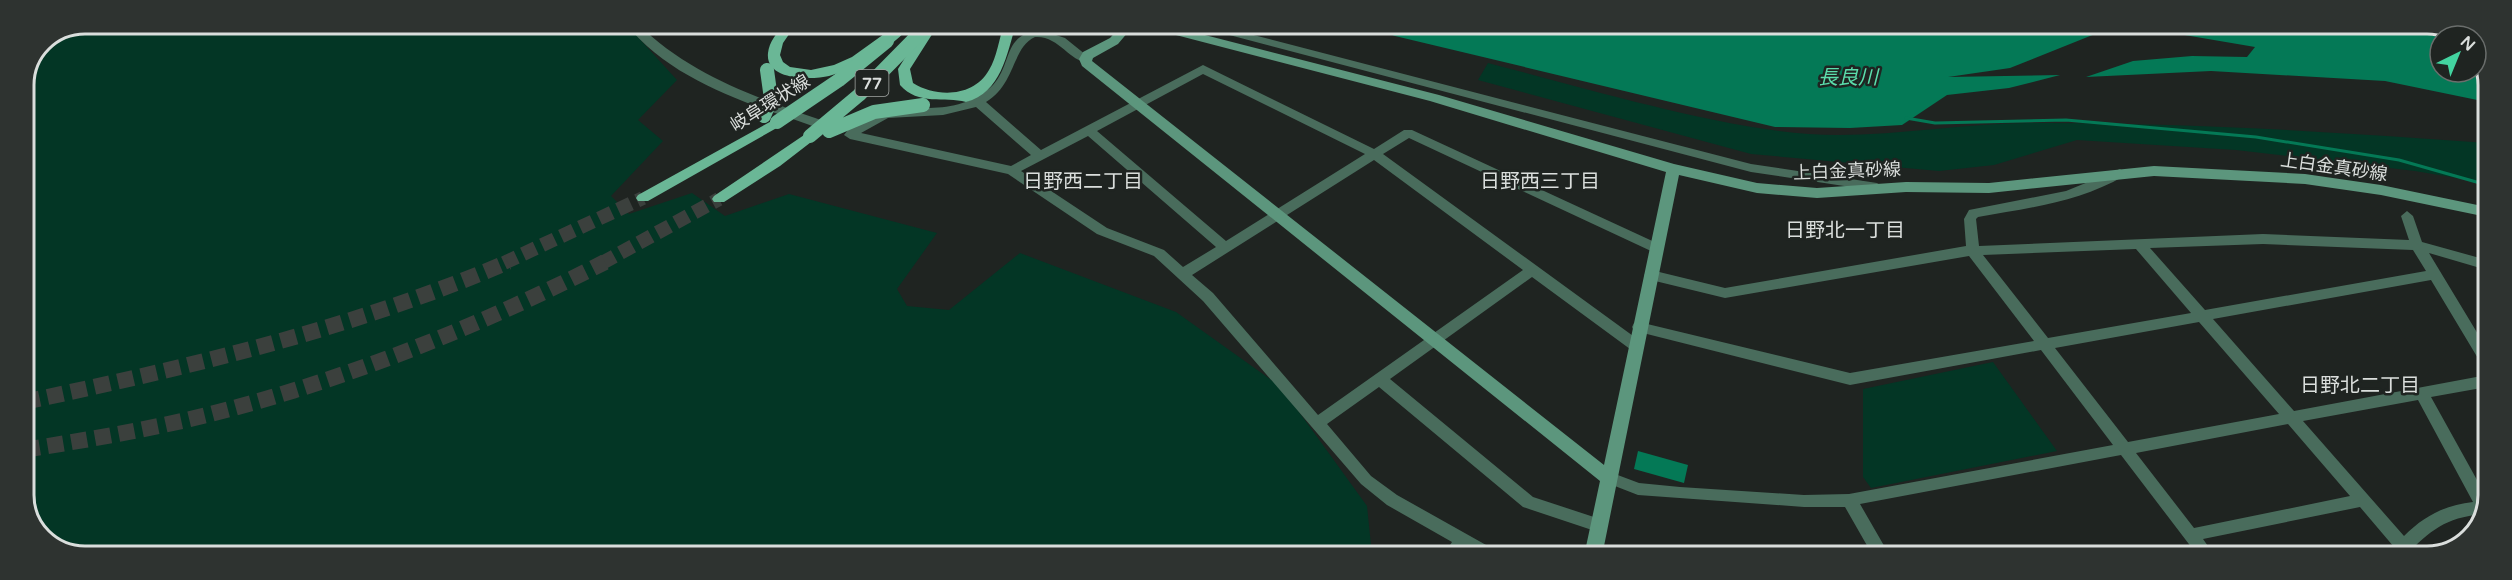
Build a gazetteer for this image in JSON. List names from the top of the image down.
{
  "streets": {
    "main road": ["77", "岐阜環状線", "上白金真砂線"]
  },
  "crossings": [
    ["77", "岐阜環状線"]
  ],
  "districts": [
    "日野西二丁目",
    "日野西三丁目",
    "日野北一丁目",
    "日野北二丁目"
  ],
  "water": ["長良川"],
  "north": "top right"
}
